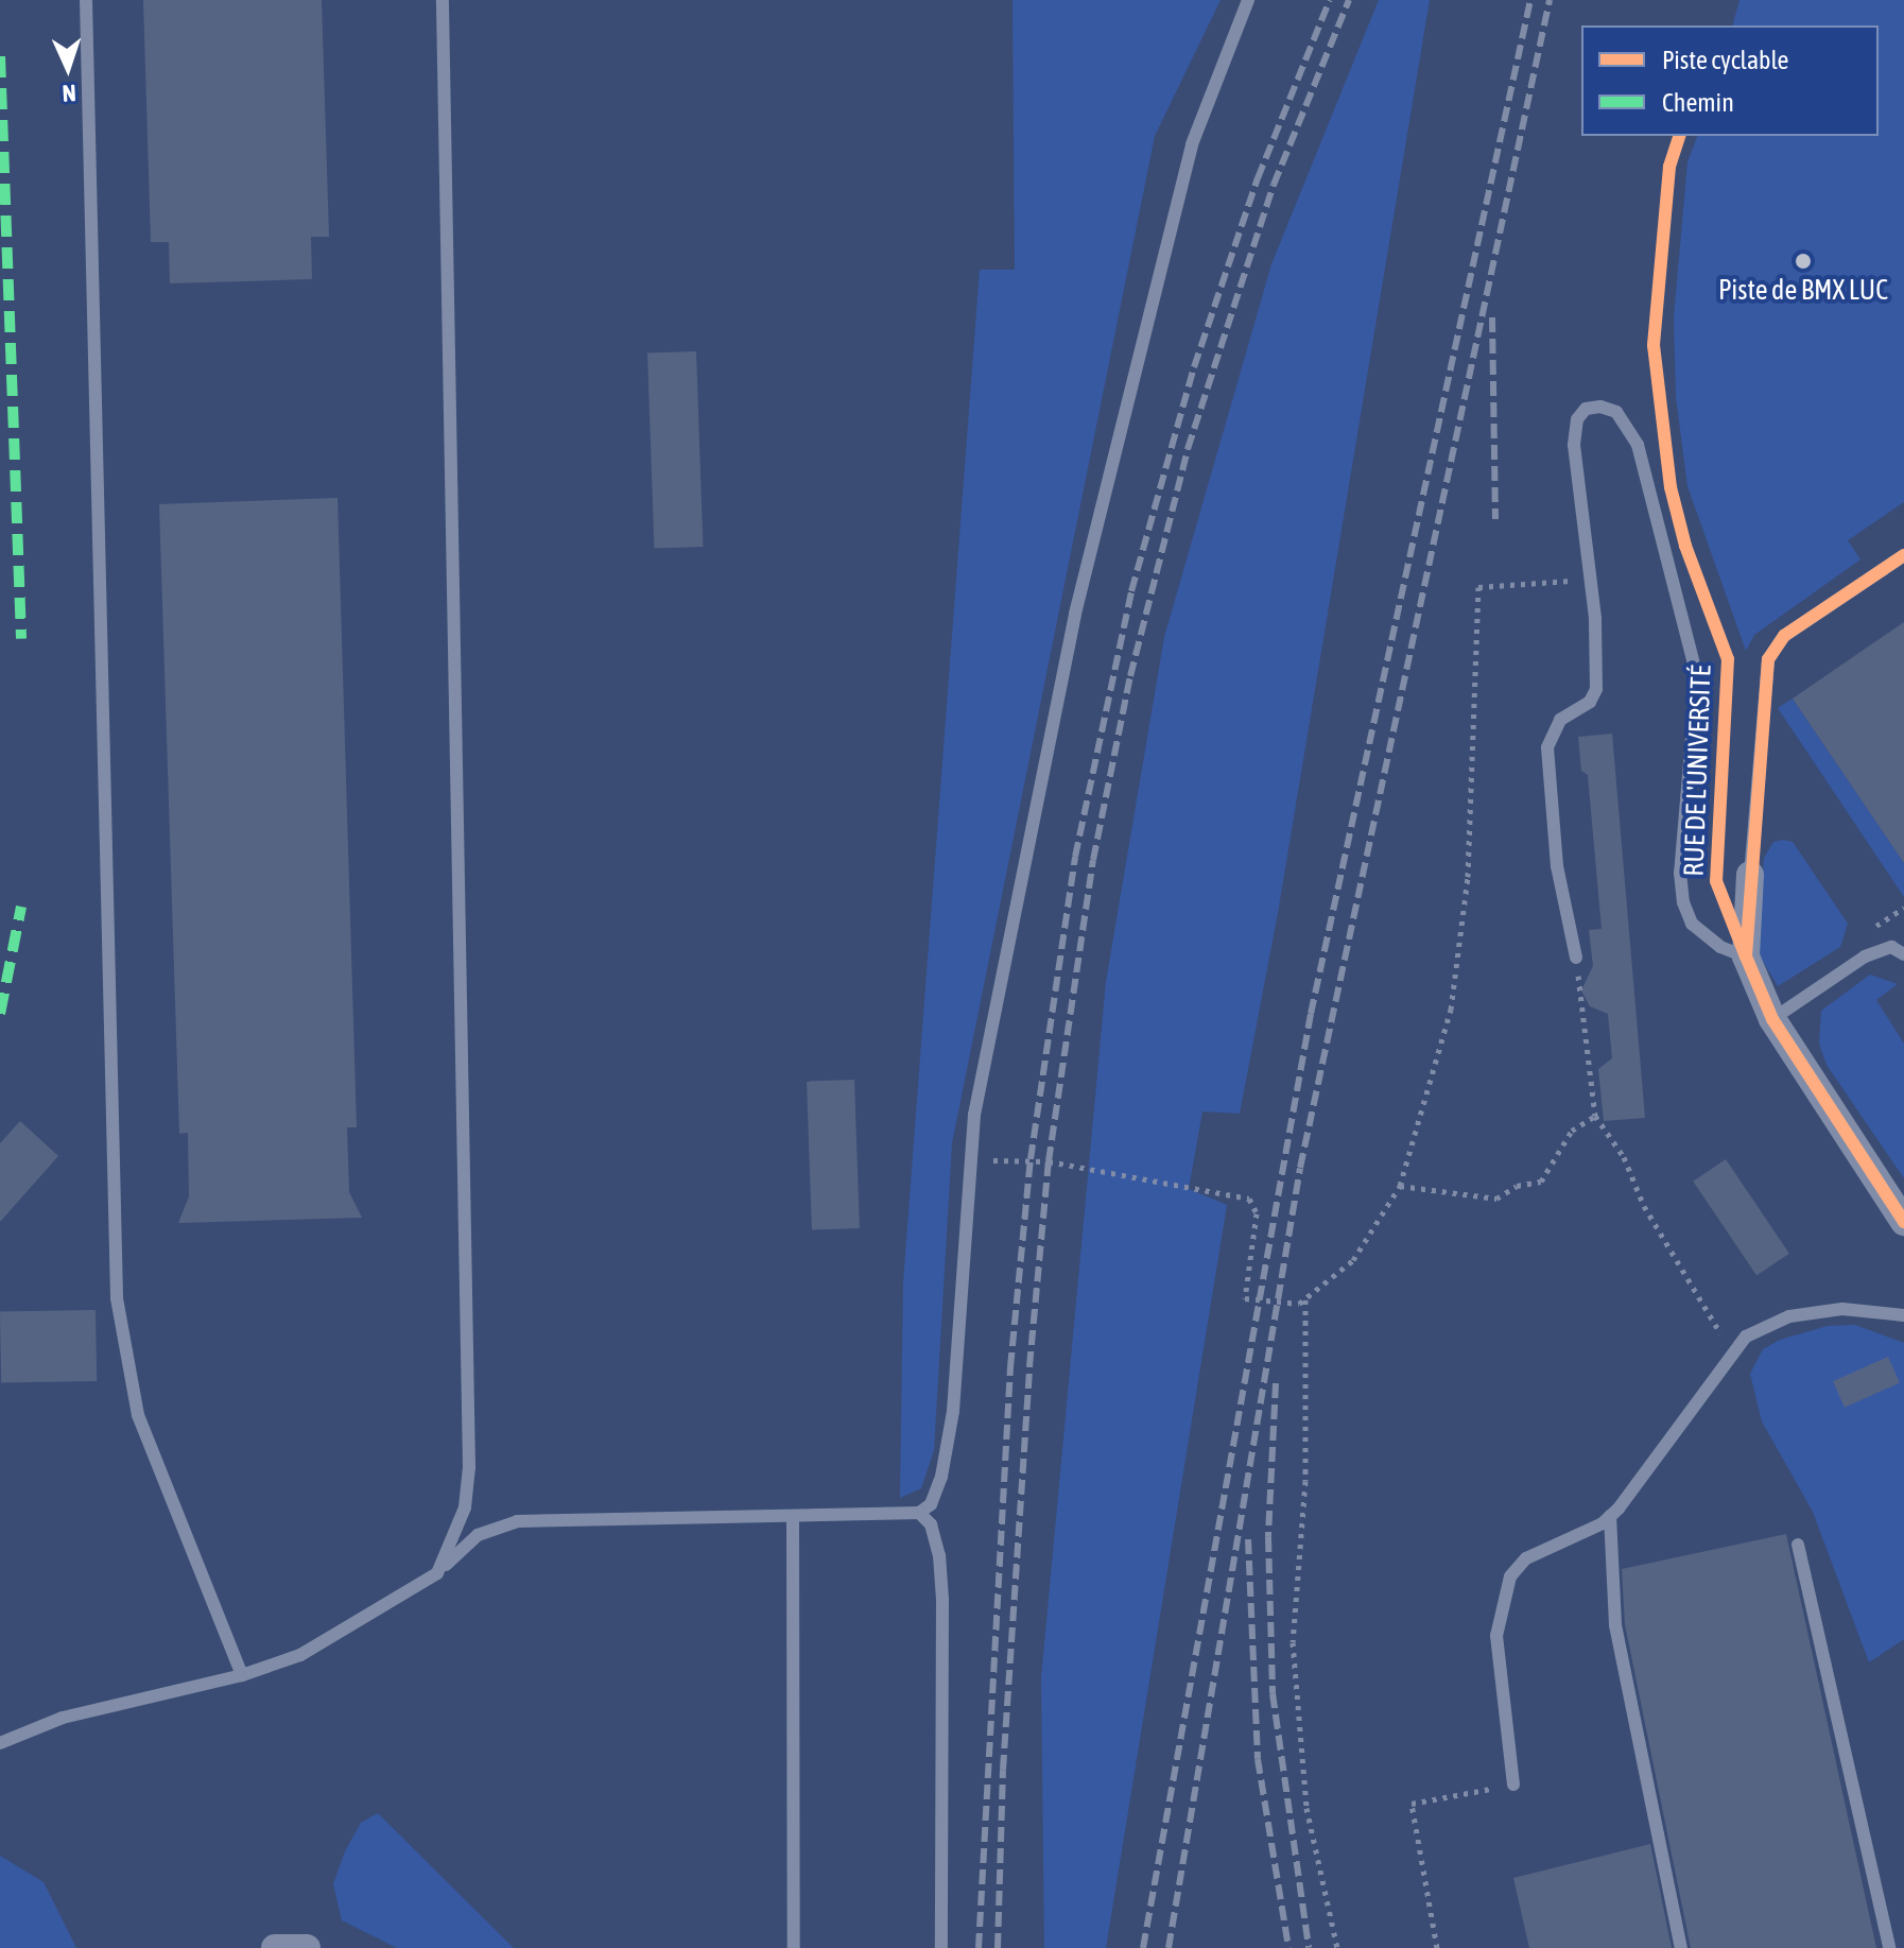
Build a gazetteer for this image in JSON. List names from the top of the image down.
{
  "streets": {
    "cycle path": ["RUE DE L'UNIVERSITÉ"]
  },
  "places": ["Piste de BMX LUC"],
  "legend": ["Piste cyclable", "Chemin"],
  "north": "bottom"
}
